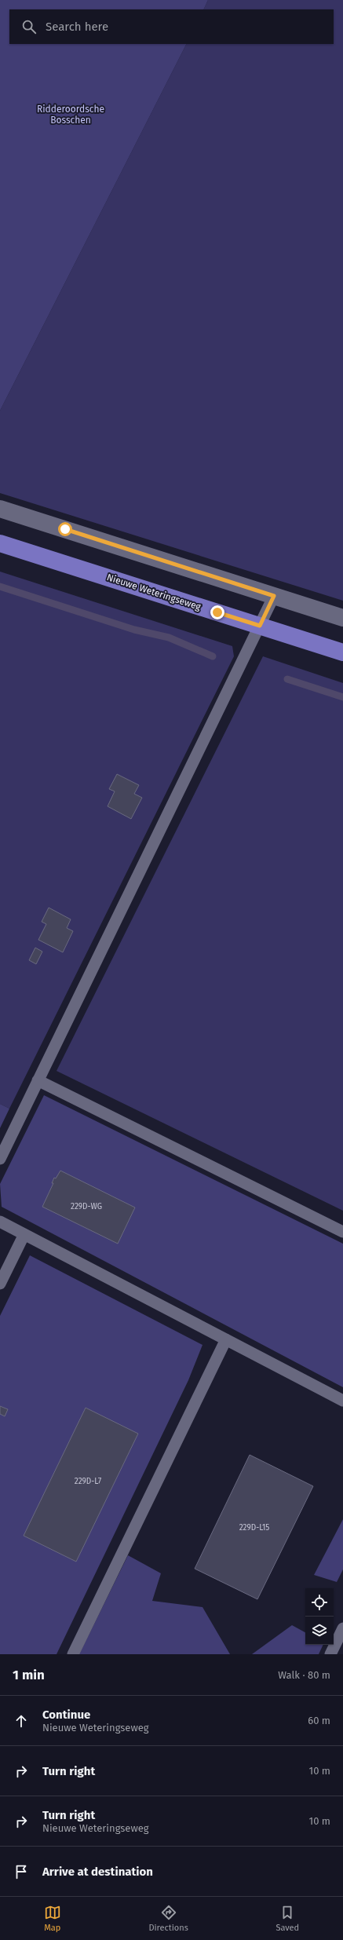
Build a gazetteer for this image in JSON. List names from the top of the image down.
{
  "streets": {
    "main road": ["Nieuwe Weteringseweg"]
  },
  "parks": ["Ridderoordsche Bosschen"],
  "house_numbers": ["229D-WG", "229D-L7", "229D-L15"],
  "page": {
    "search": "Search here",
    "heading": ["1 min", "Walk · 80 m"],
    "list": [
      ["Continue", "Nieuwe Weteringseweg", "60 m"],
      ["Turn right", "10 m"],
      ["Turn right", "Nieuwe Weteringseweg", "10 m"],
      "Arrive at destination"
    ],
    "nav": ["Map", "Directions", "Saved"]
  }
}
